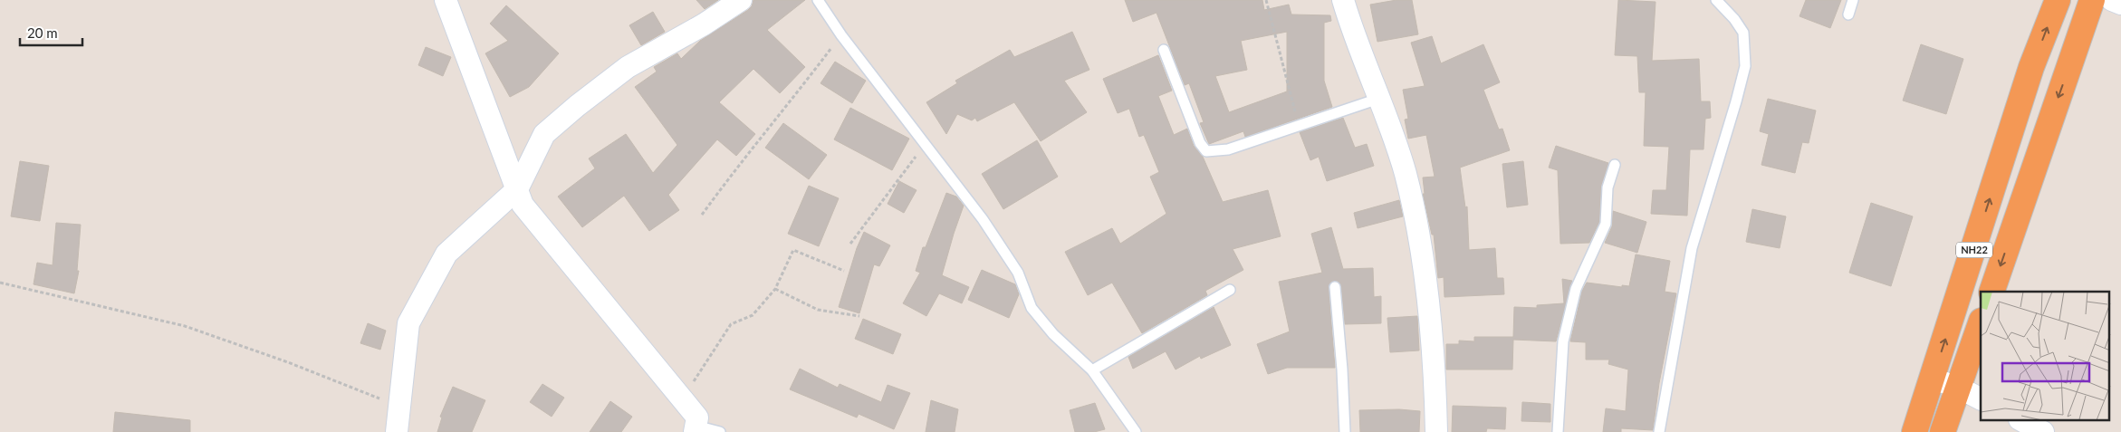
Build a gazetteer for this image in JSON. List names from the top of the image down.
{
  "streets": {
    "highway": ["NH22"]
  },
  "scale_bar": "20 m"
}
